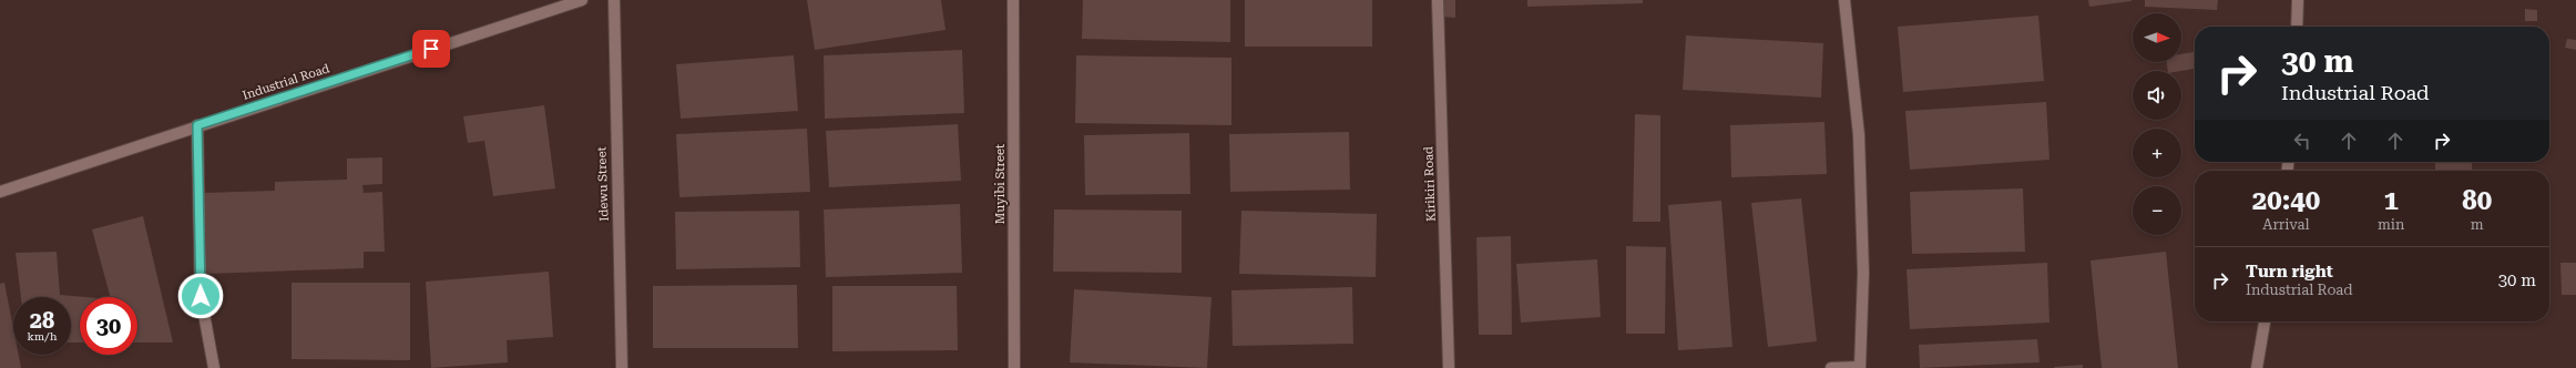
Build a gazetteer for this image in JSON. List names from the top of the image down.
{
  "streets": {
    "street": [
      "Industrial Road",
      "Idewu Street",
      "Muyibi Street",
      "Kirikiri Road"
    ]
  },
  "north": "right",
  "page": {
    "map_buttons": ["+", "−"],
    "turn": ["30 m", "Industrial Road"],
    "eta": [
      "20:40",
      "Arrival",
      "1",
      "min",
      "80",
      "m"
    ],
    "list": [
      {
        "name": "Turn right",
        "note": "Industrial Road",
        "value": "30 m"
      }
    ],
    "speed": "28 km/h",
    "limit": "30"
  }
}
